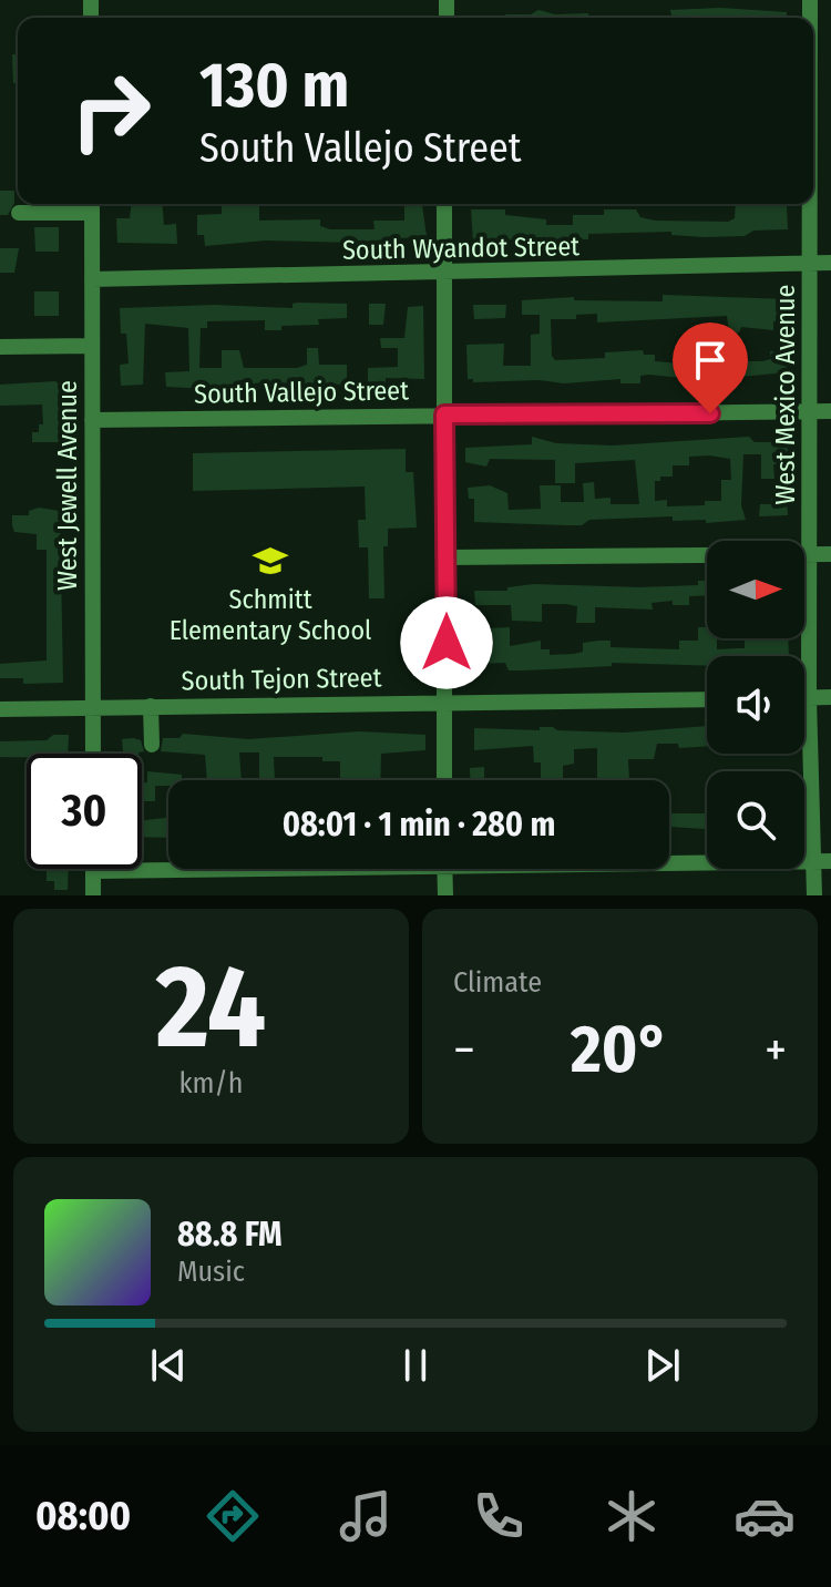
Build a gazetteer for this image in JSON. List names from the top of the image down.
{
  "streets": {
    "street": [
      "South Wyandot Street",
      "South Vallejo Street",
      "West Mexico Avenue",
      "West Jewell Avenue",
      "South Tejon Street"
    ]
  },
  "crossings": [
    ["South Wyandot Street", "West Mexico Avenue"],
    ["South Wyandot Street", "West Jewell Avenue"],
    ["South Vallejo Street", "West Mexico Avenue"],
    ["South Vallejo Street", "West Jewell Avenue"],
    ["West Jewell Avenue", "South Tejon Street"]
  ],
  "places": {
    "school or university": ["Schmitt Elementary School"]
  },
  "north": "right",
  "page": {
    "turn": ["130 m", "South Vallejo Street"],
    "limit": "30",
    "trip": "08:01 · 1 min · 280 m",
    "tile": [
      ["24", "km/h"],
      "Climate"
    ],
    "heat": ["−", "20°", "+"],
    "song": ["88.8 FM", "Music"],
    "tabs": "08:00"
  }
}
